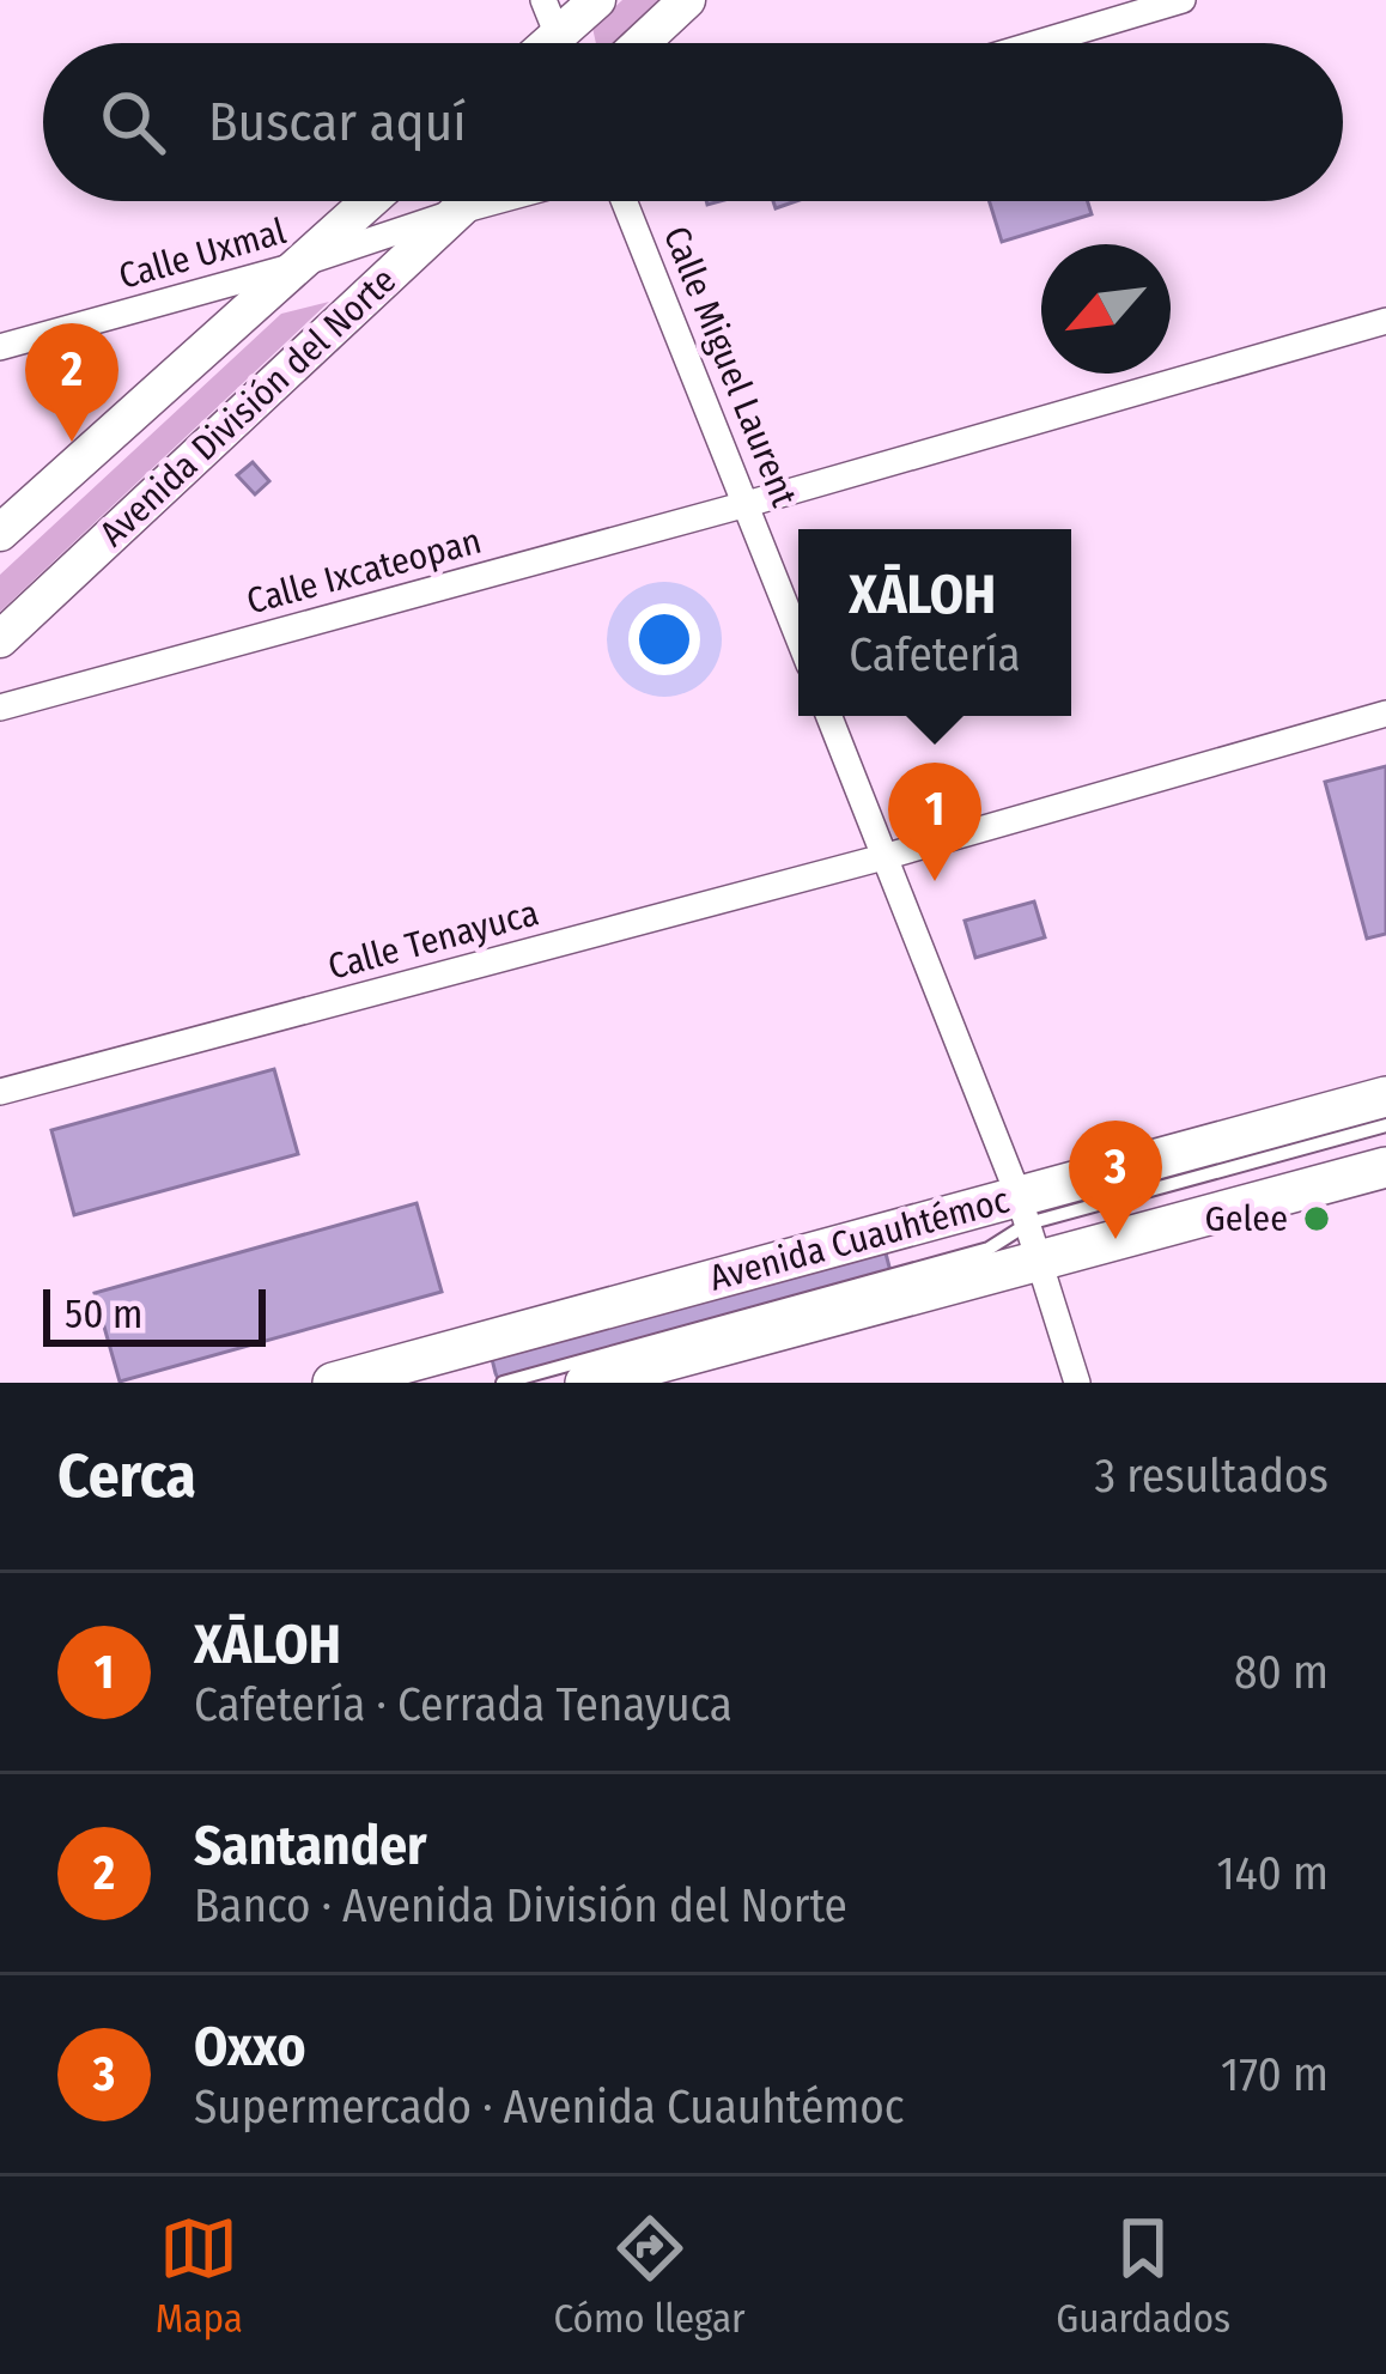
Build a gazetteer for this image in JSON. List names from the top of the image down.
{
  "streets": {
    "main road": ["Avenida División del Norte", "Avenida Cuauhtémoc"],
    "street": [
      "Calle Uxmal",
      "Calle Miguel Laurent",
      "Calle Ixcateopan",
      "Calle Tenayuca"
    ]
  },
  "crossings": [
    ["Calle Uxmal", "Avenida División del Norte"],
    ["Calle Miguel Laurent", "Calle Ixcateopan"]
  ],
  "places": ["Gelee"],
  "scale_bar": "50 m",
  "north": "bottom left",
  "page": {
    "search": "Buscar aquí",
    "pins": ["2", "1", "3"],
    "popup": ["XĀLOH", "Cafetería"],
    "scale": "50 m",
    "heading": ["Cerca", "3 resultados"],
    "list": [
      {
        "mark": "1",
        "name": "XĀLOH",
        "note": "Cafetería · Cerrada Tenayuca",
        "value": "80 m"
      },
      {
        "mark": "2",
        "name": "Santander",
        "note": "Banco · Avenida División del Norte",
        "value": "140 m"
      },
      {
        "mark": "3",
        "name": "Oxxo",
        "note": "Supermercado · Avenida Cuauhtémoc",
        "value": "170 m"
      }
    ],
    "nav": ["Mapa", "Cómo llegar", "Guardados"]
  }
}
